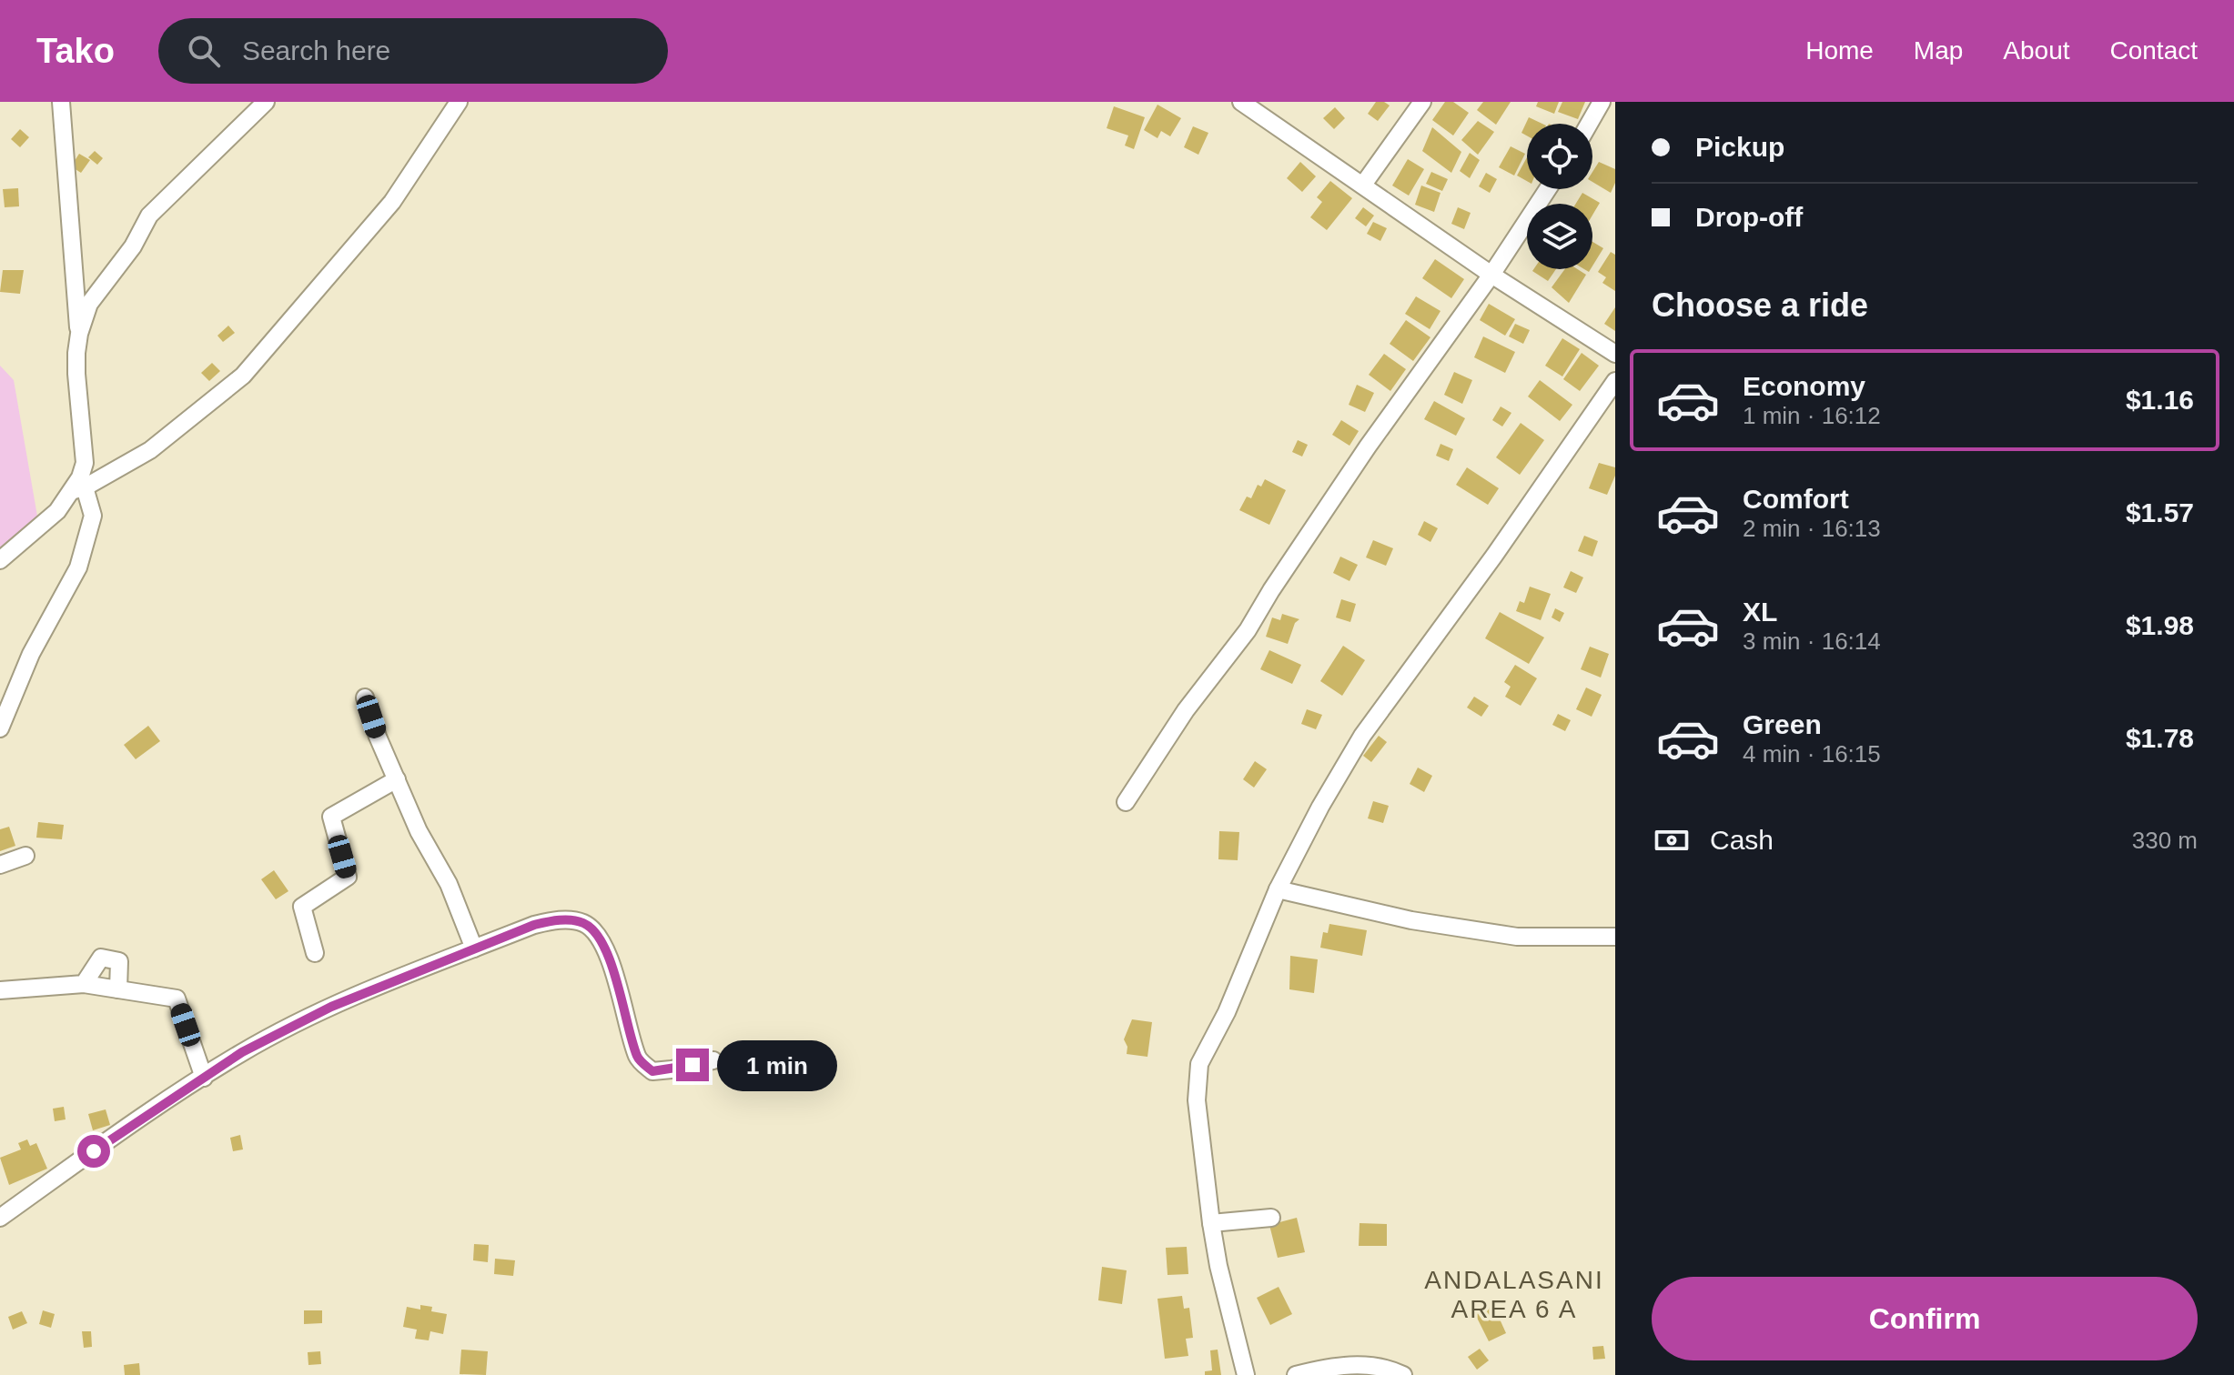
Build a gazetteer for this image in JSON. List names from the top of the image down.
{
  "districts": ["ANDALASANI AREA 6 A"],
  "page": {
    "header": "Tako",
    "search": "Search here",
    "nav": [
      "Home",
      "Map",
      "About",
      "Contact"
    ],
    "banner": ["Pickup", "Drop-off"],
    "heading": "Choose a ride",
    "list": [
      {
        "name": "Economy",
        "note": "1 min · 16:12",
        "value": "$1.16"
      },
      {
        "name": "Comfort",
        "note": "2 min · 16:13",
        "value": "$1.57"
      },
      {
        "name": "XL",
        "note": "3 min · 16:14",
        "value": "$1.98"
      },
      {
        "name": "Green",
        "note": "4 min · 16:15",
        "value": "$1.78"
      }
    ],
    "pay": ["Cash", "330 m"],
    "bubble": "1 min",
    "buttons": "Confirm"
  }
}
